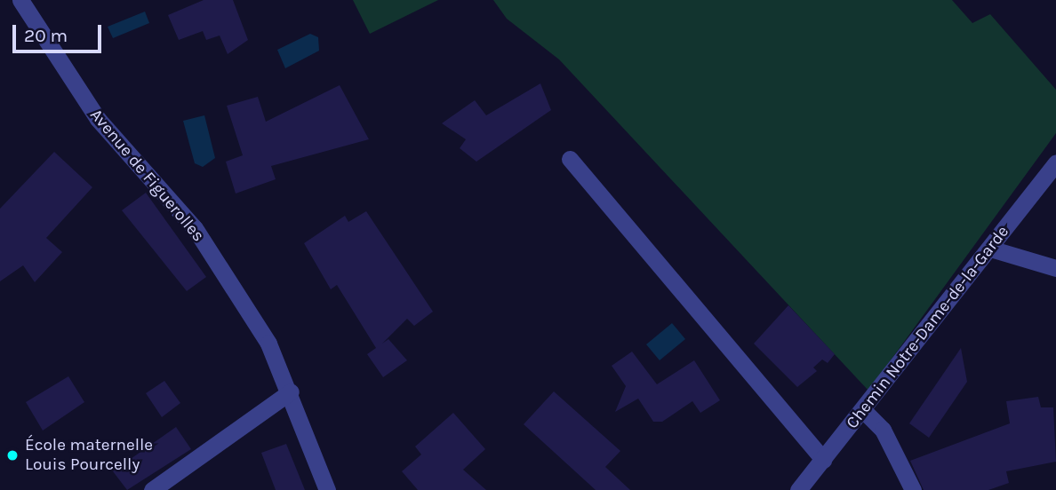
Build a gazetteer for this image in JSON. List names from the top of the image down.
{
  "streets": {
    "street": ["Avenue de Figuerolles", "Chemin Notre-Dame-de-la-Garde"]
  },
  "places": ["École maternelle Louis Pourcelly"],
  "scale_bar": "20 m"
}
